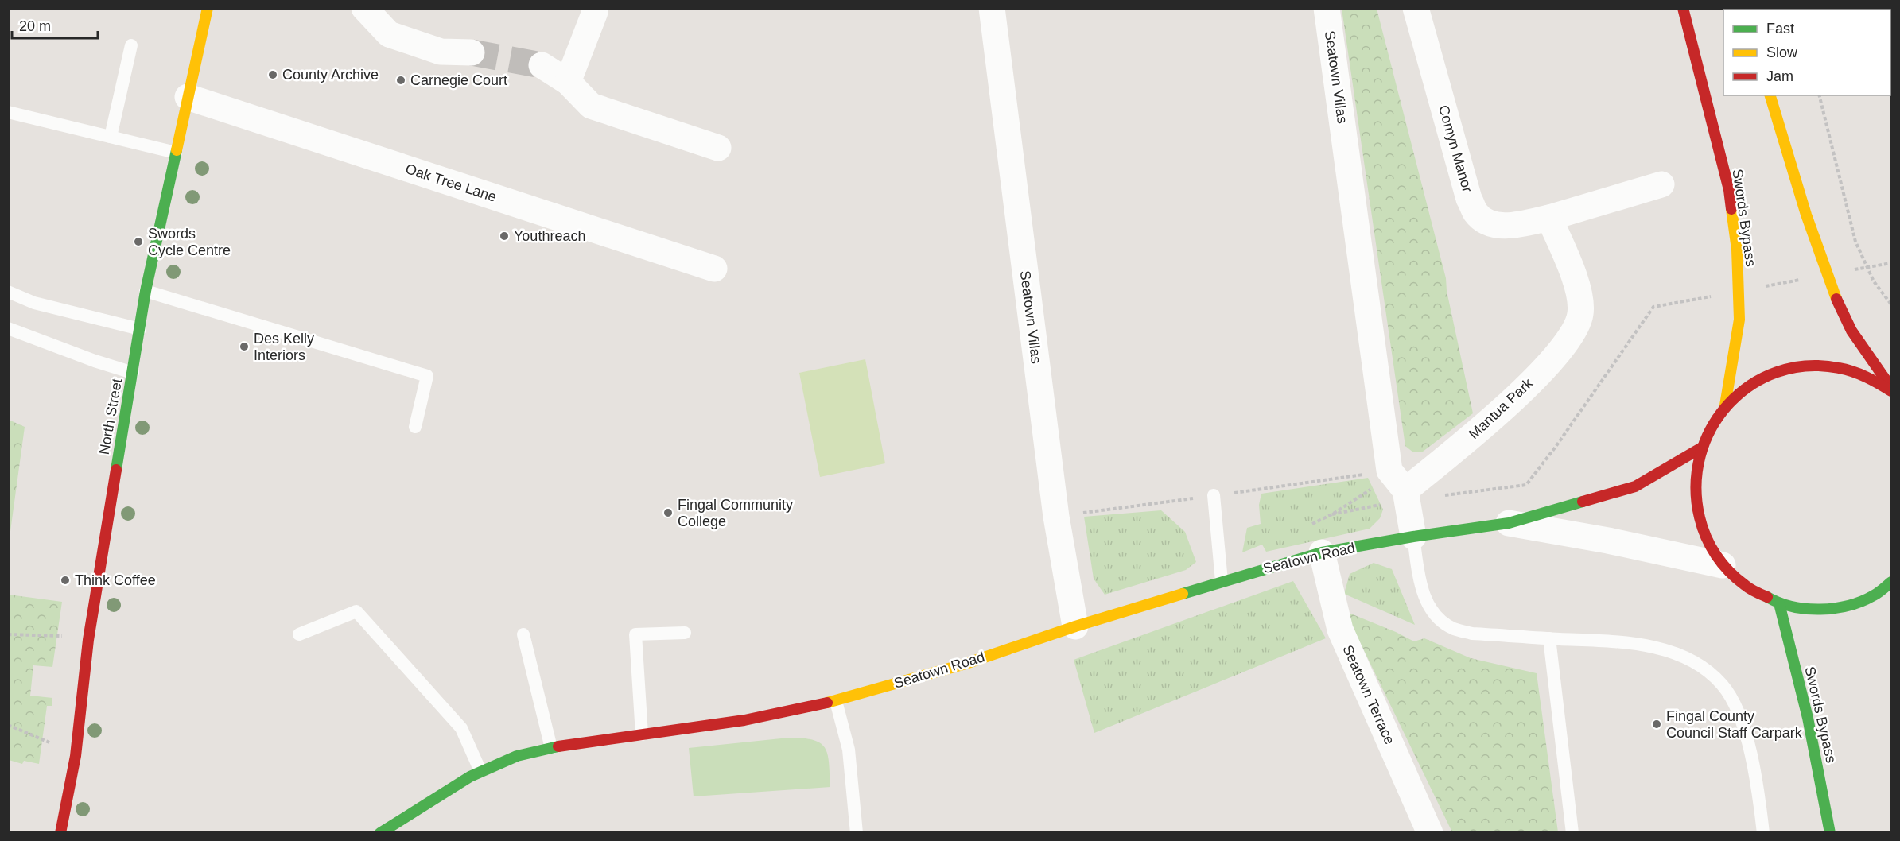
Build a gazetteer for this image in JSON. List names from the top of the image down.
{
  "streets": {
    "main road": ["Swords Bypass", "North Street", "Seatown Road"],
    "street": [
      "Seatown Villas",
      "Comyn Manor",
      "Oak Tree Lane",
      "Mantua Park",
      "Seatown Terrace"
    ]
  },
  "crossings": [
    ["Seatown Villas", "Mantua Park"],
    ["Seatown Villas", "Seatown Road"],
    ["Comyn Manor", "Mantua Park"],
    ["Oak Tree Lane", "North Street"],
    ["Seatown Road", "Seatown Terrace"]
  ],
  "places": [
    "County Archive",
    "Carnegie Court",
    "Youthreach",
    "Swords Cycle Centre",
    "Des Kelly Interiors",
    "Fingal Community College",
    "Think Coffee",
    "Fingal County Council Staff Carpark"
  ],
  "legend": ["Fast", "Slow", "Jam"],
  "scale_bar": "20 m"
}
